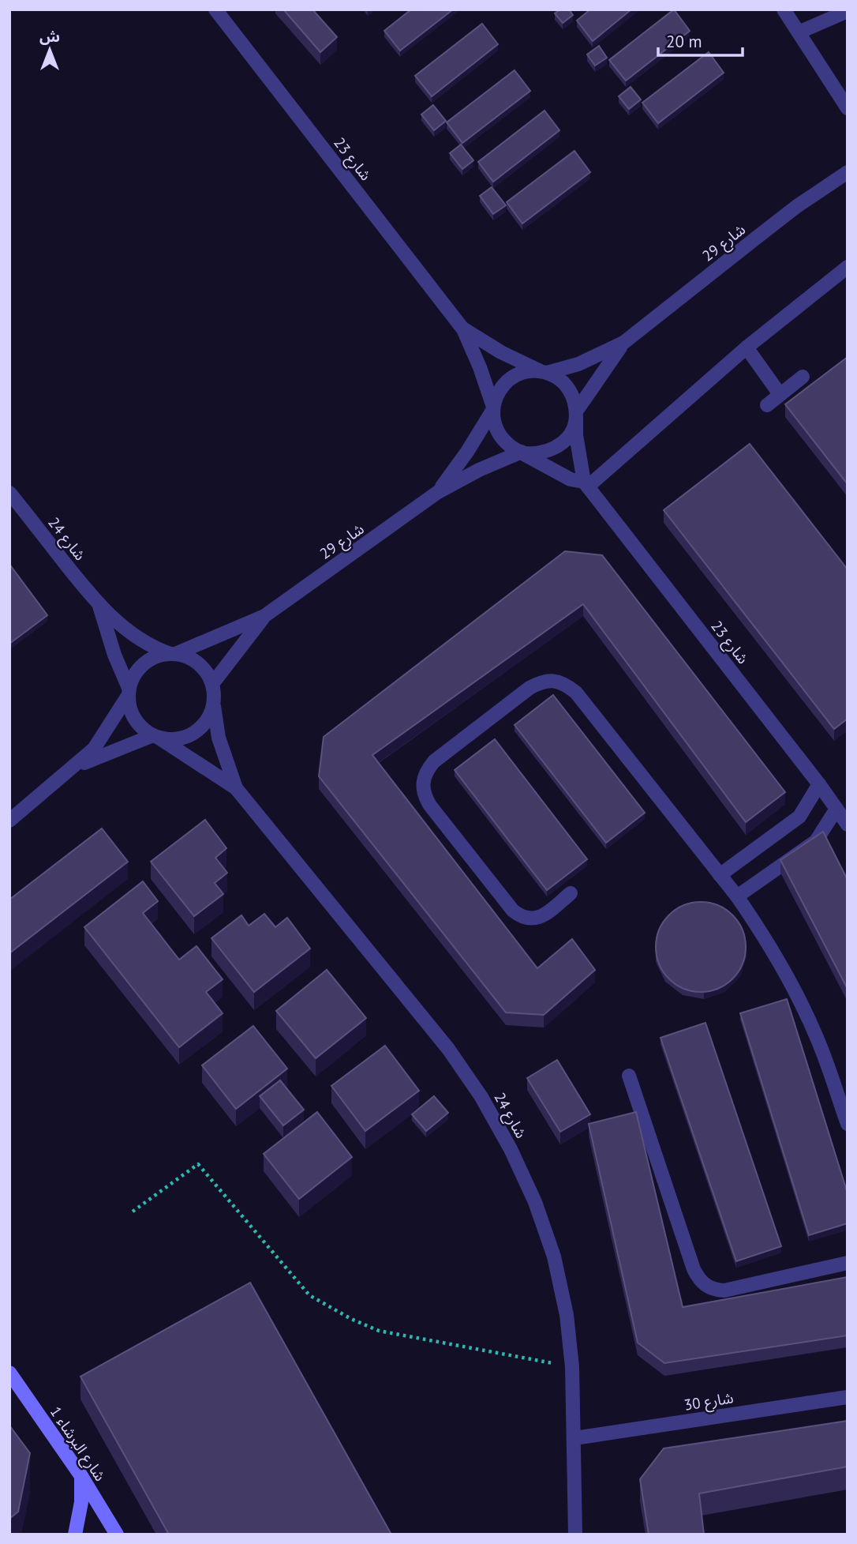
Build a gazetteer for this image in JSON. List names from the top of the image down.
{
  "streets": {
    "street": [
      "شارع 23",
      "شارع 29",
      "شارع 24",
      "شارع 30",
      "شارع البرشاء 1"
    ]
  },
  "crossings": [
    ["شارع 23", "شارع 29"],
    ["شارع 29", "شارع 24"],
    ["شارع 24", "شارع 30"]
  ],
  "scale_bar": "20 m",
  "north": "top"
}
